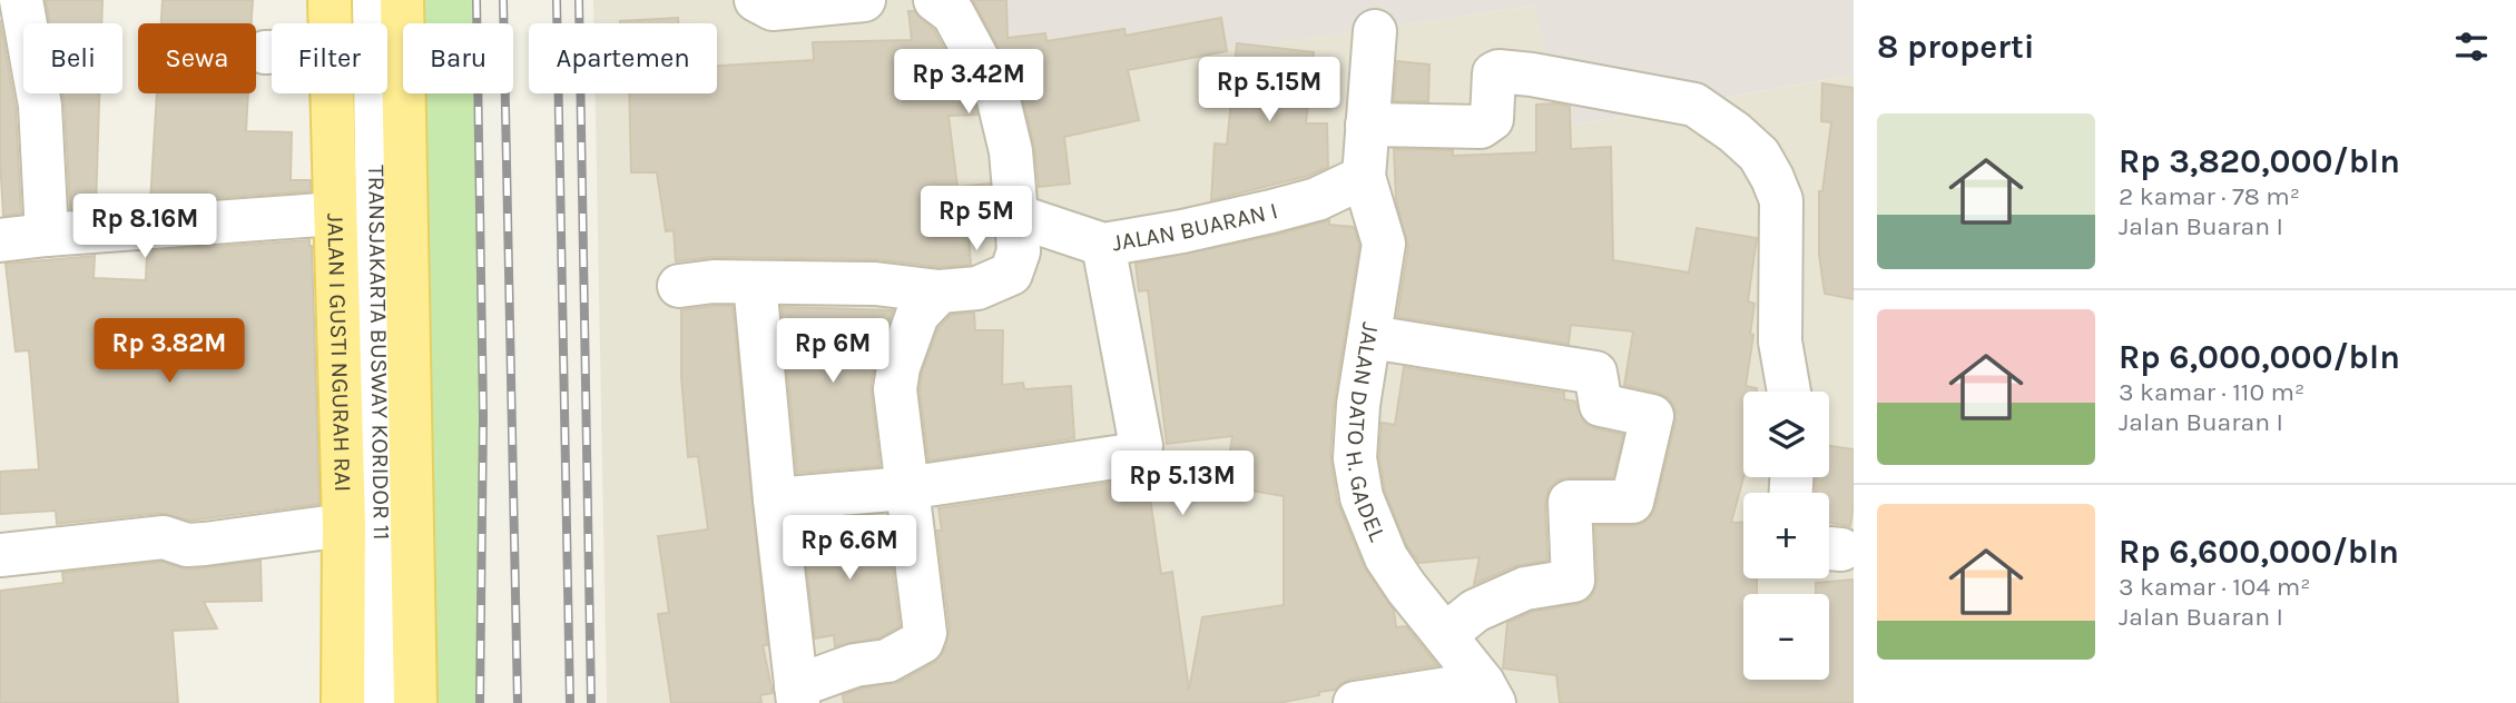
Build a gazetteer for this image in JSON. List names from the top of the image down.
{
  "streets": {
    "main road": ["JALAN I GUSTI NGURAH RAI"],
    "street": ["JALAN BUARAN I", "TRANSJAKARTA BUSWAY KORIDOR 11", "JALAN DATO H. GADEL"]
  },
  "crossings": [
    ["JALAN BUARAN I", "JALAN DATO H. GADEL"]
  ],
  "page": {
    "heading": "8 properti",
    "chip": [
      "Beli",
      "Sewa",
      "Filter",
      "Baru",
      "Apartemen"
    ],
    "price": [
      "Rp 3.42M",
      "Rp 5.15M",
      "Rp 5M",
      "Rp 8.16M",
      "Rp 3.82M",
      "Rp 6M",
      "Rp 5.13M",
      "Rp 6.6M"
    ],
    "list": [
      {
        "name": "Rp 3,820,000/bln",
        "note": "2 kamar · 78 m² · Jalan Buaran I"
      },
      {
        "name": "Rp 6,000,000/bln",
        "note": "3 kamar · 110 m² · Jalan Buaran I"
      },
      {
        "name": "Rp 6,600,000/bln",
        "note": "3 kamar · 104 m² · Jalan Buaran I"
      }
    ],
    "map_buttons": ["+", "−"]
  }
}
